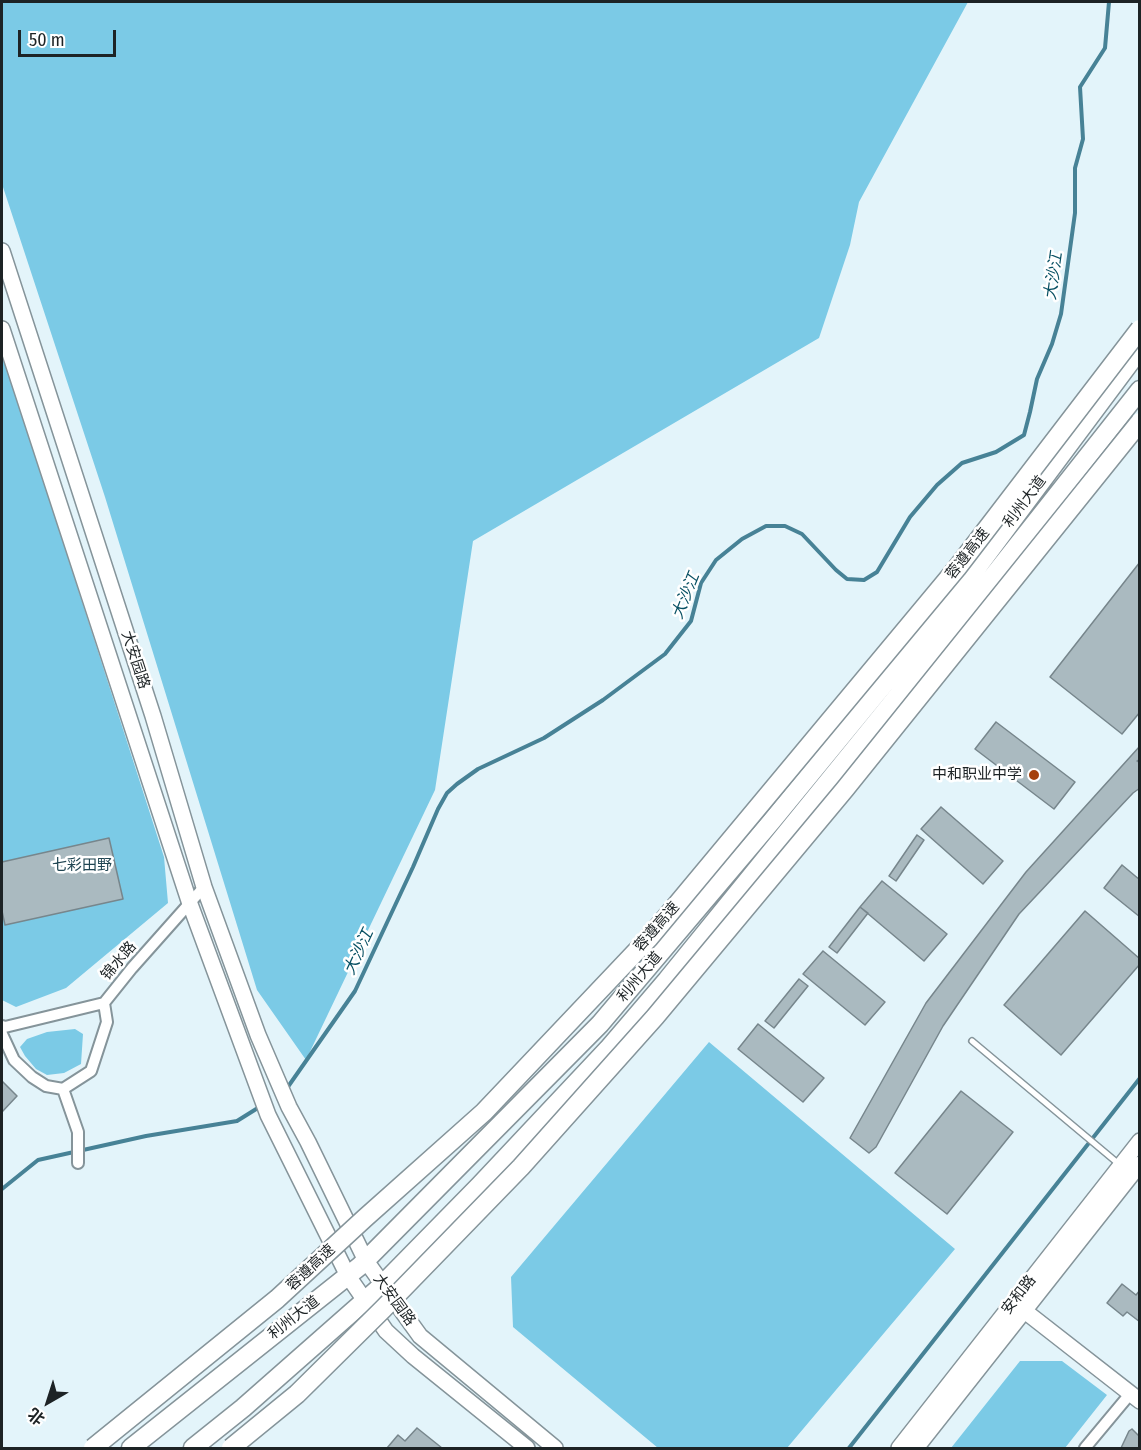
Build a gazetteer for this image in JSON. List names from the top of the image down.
{
  "streets": {
    "highway": ["利州大道", "蓉遵高速"],
    "street": ["大安园路", "锦水路", "安和路"]
  },
  "crossings": [
    ["利州大道", "大安园路"],
    ["大安园路", "锦水路"]
  ],
  "water": ["大沙江"],
  "parks": ["七彩田野"],
  "places": ["中和职业中学"],
  "scale_bar": "50 m",
  "north": "bottom left"
}
